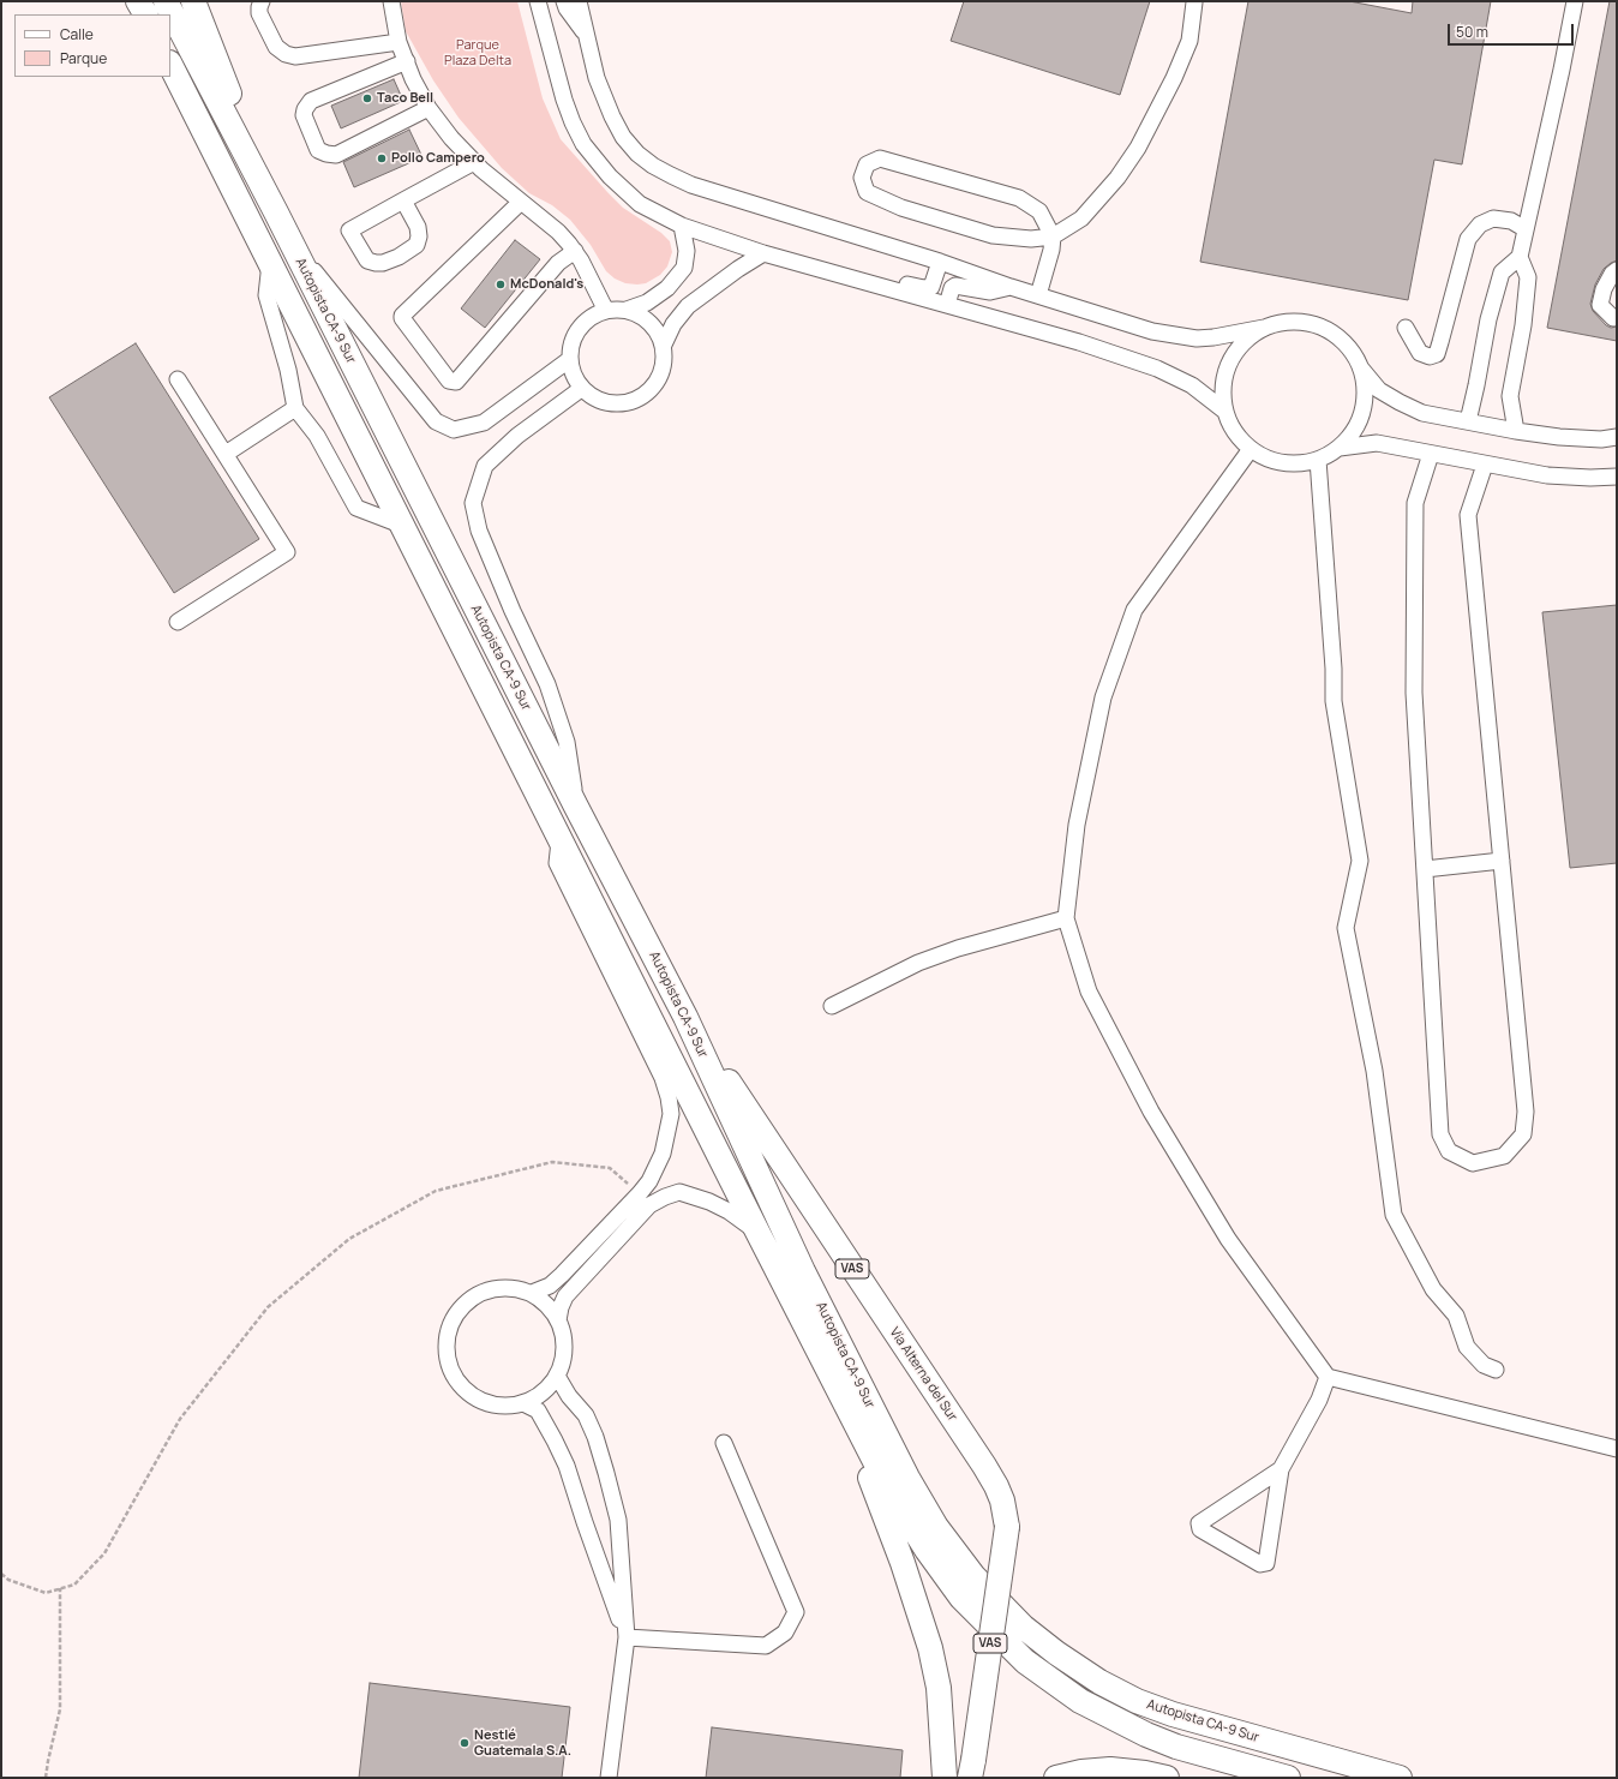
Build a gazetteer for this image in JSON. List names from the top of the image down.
{
  "streets": {
    "highway": ["Autopista CA-9 Sur", "VAS", "Vía Alterna del Sur"]
  },
  "crossings": [
    ["Autopista CA-9 Sur", "Vía Alterna del Sur"]
  ],
  "parks": ["Parque Plaza Delta"],
  "places": [
    "Taco Bell",
    "Pollo Campero",
    "McDonald's",
    "Nestlé Guatemala S.A."
  ],
  "legend": ["Calle", "Parque"],
  "scale_bar": "50 m"
}
